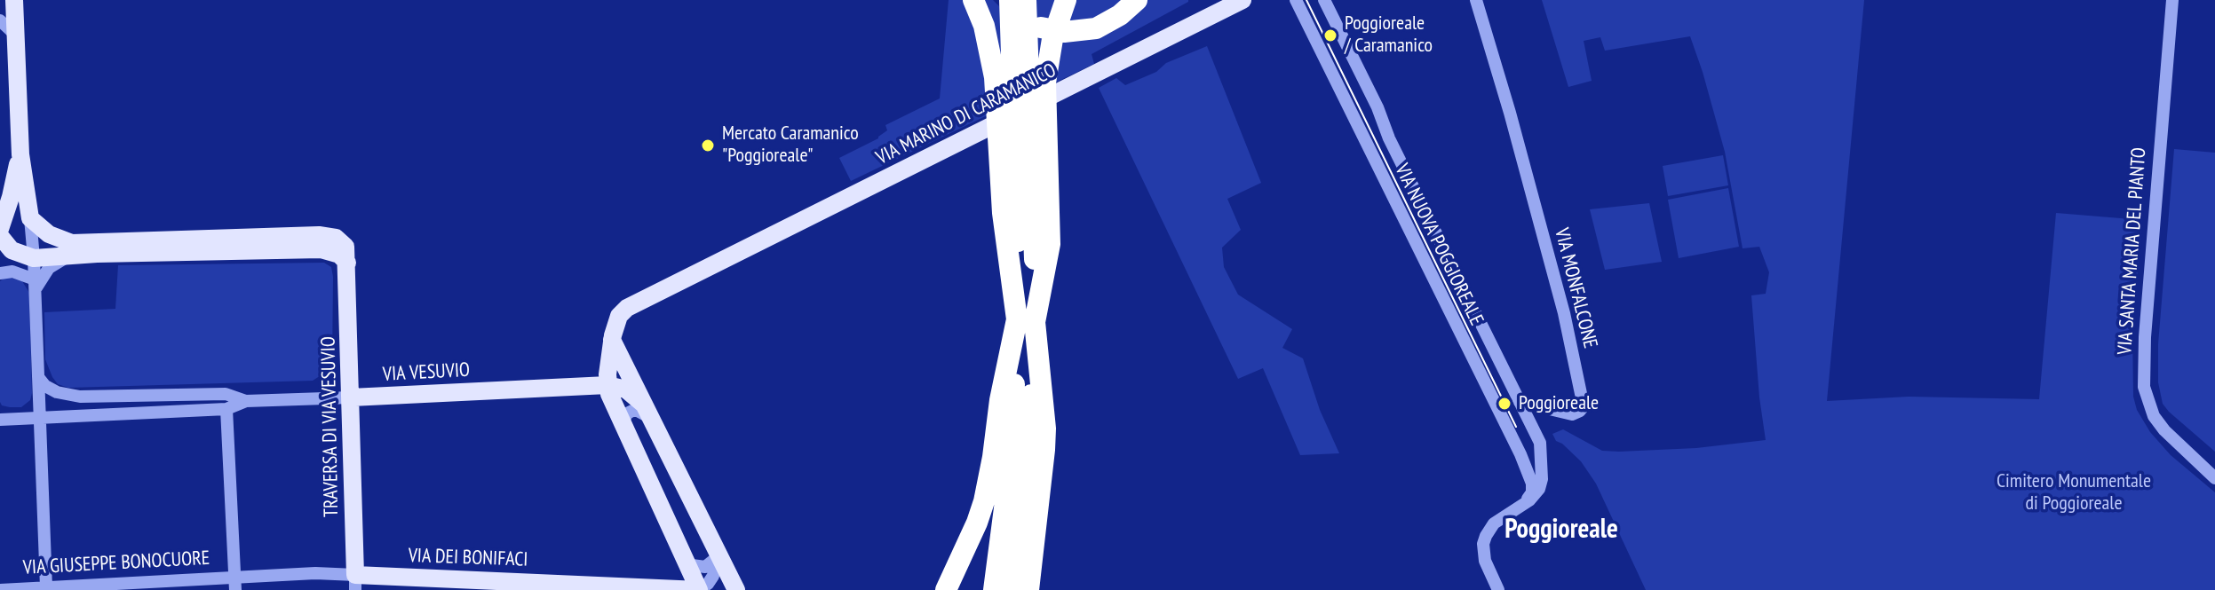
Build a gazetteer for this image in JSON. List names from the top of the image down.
{
  "streets": {
    "main road": [
      "VIA MARINO DI CARAMANICO",
      "VIA VESUVIO",
      "TRAVERSA DI VIA VESUVIO",
      "VIA DEI BONIFACI"
    ],
    "street": [
      "VIA NUOVA POGGIOREALE",
      "VIA SANTA MARIA DEL PIANTO",
      "VIA MONFALCONE",
      "VIA GIUSEPPE BONOCUORE"
    ]
  },
  "crossings": [
    ["VIA MARINO DI CARAMANICO", "VIA VESUVIO"],
    ["VIA NUOVA POGGIOREALE", "VIA MONFALCONE"],
    ["VIA VESUVIO", "TRAVERSA DI VIA VESUVIO"],
    ["TRAVERSA DI VIA VESUVIO", "VIA DEI BONIFACI"],
    ["VIA DEI BONIFACI", "VIA GIUSEPPE BONOCUORE"]
  ],
  "districts": ["Poggioreale"],
  "parks": ["Cimitero Monumentale di Poggioreale"],
  "places": ["Poggioreale / Caramanico", "Mercato Caramanico \"Poggioreale\"", "Poggioreale"]
}
